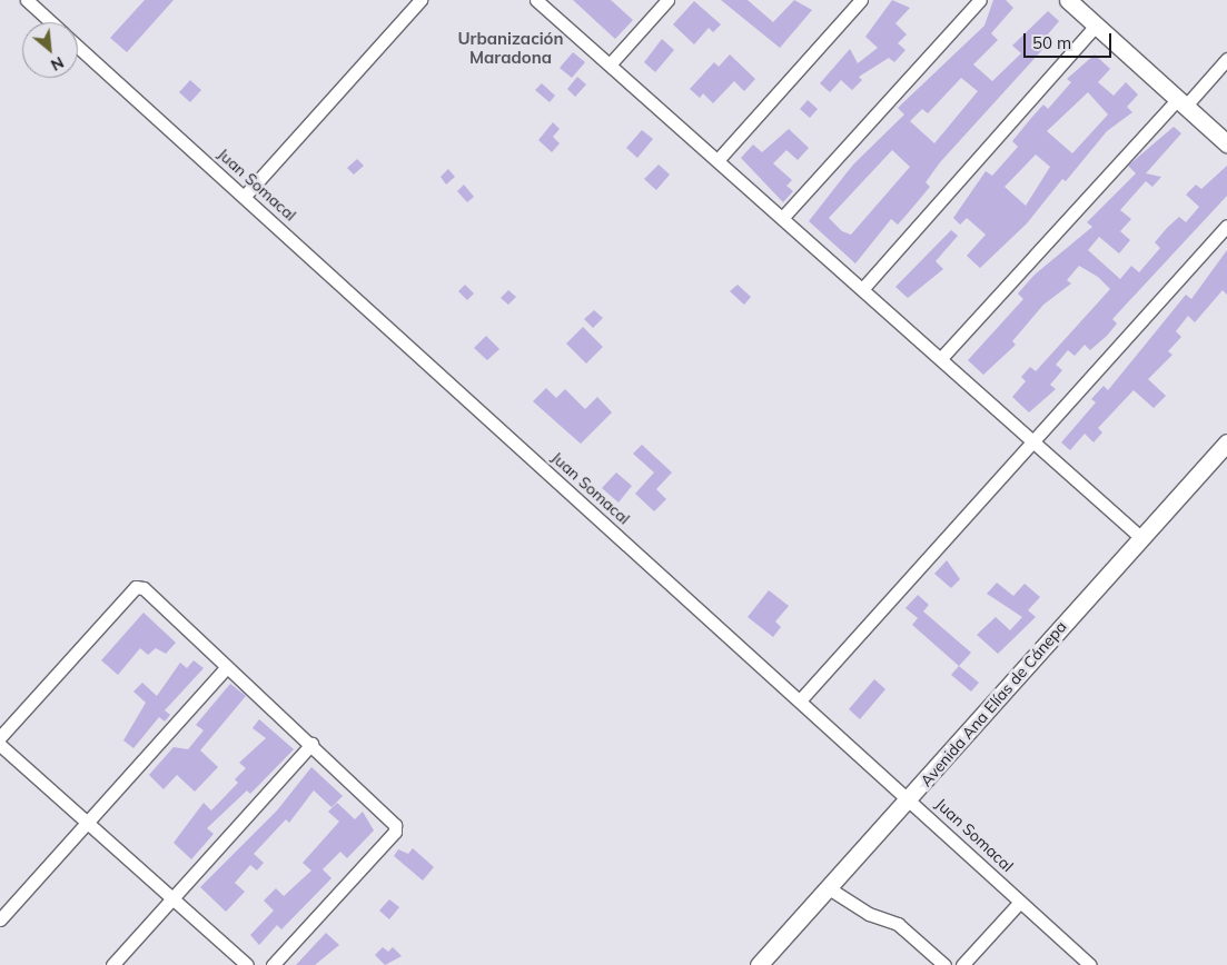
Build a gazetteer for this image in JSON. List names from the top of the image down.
{
  "streets": {
    "main road": ["Avenida Ana Elías de Cánepa"],
    "street": ["Juan Somacal"]
  },
  "crossings": [
    ["Juan Somacal", "Avenida Ana Elías de Cánepa"]
  ],
  "districts": ["Urbanización Maradona"],
  "scale_bar": "50 m",
  "north": "bottom right"
}
